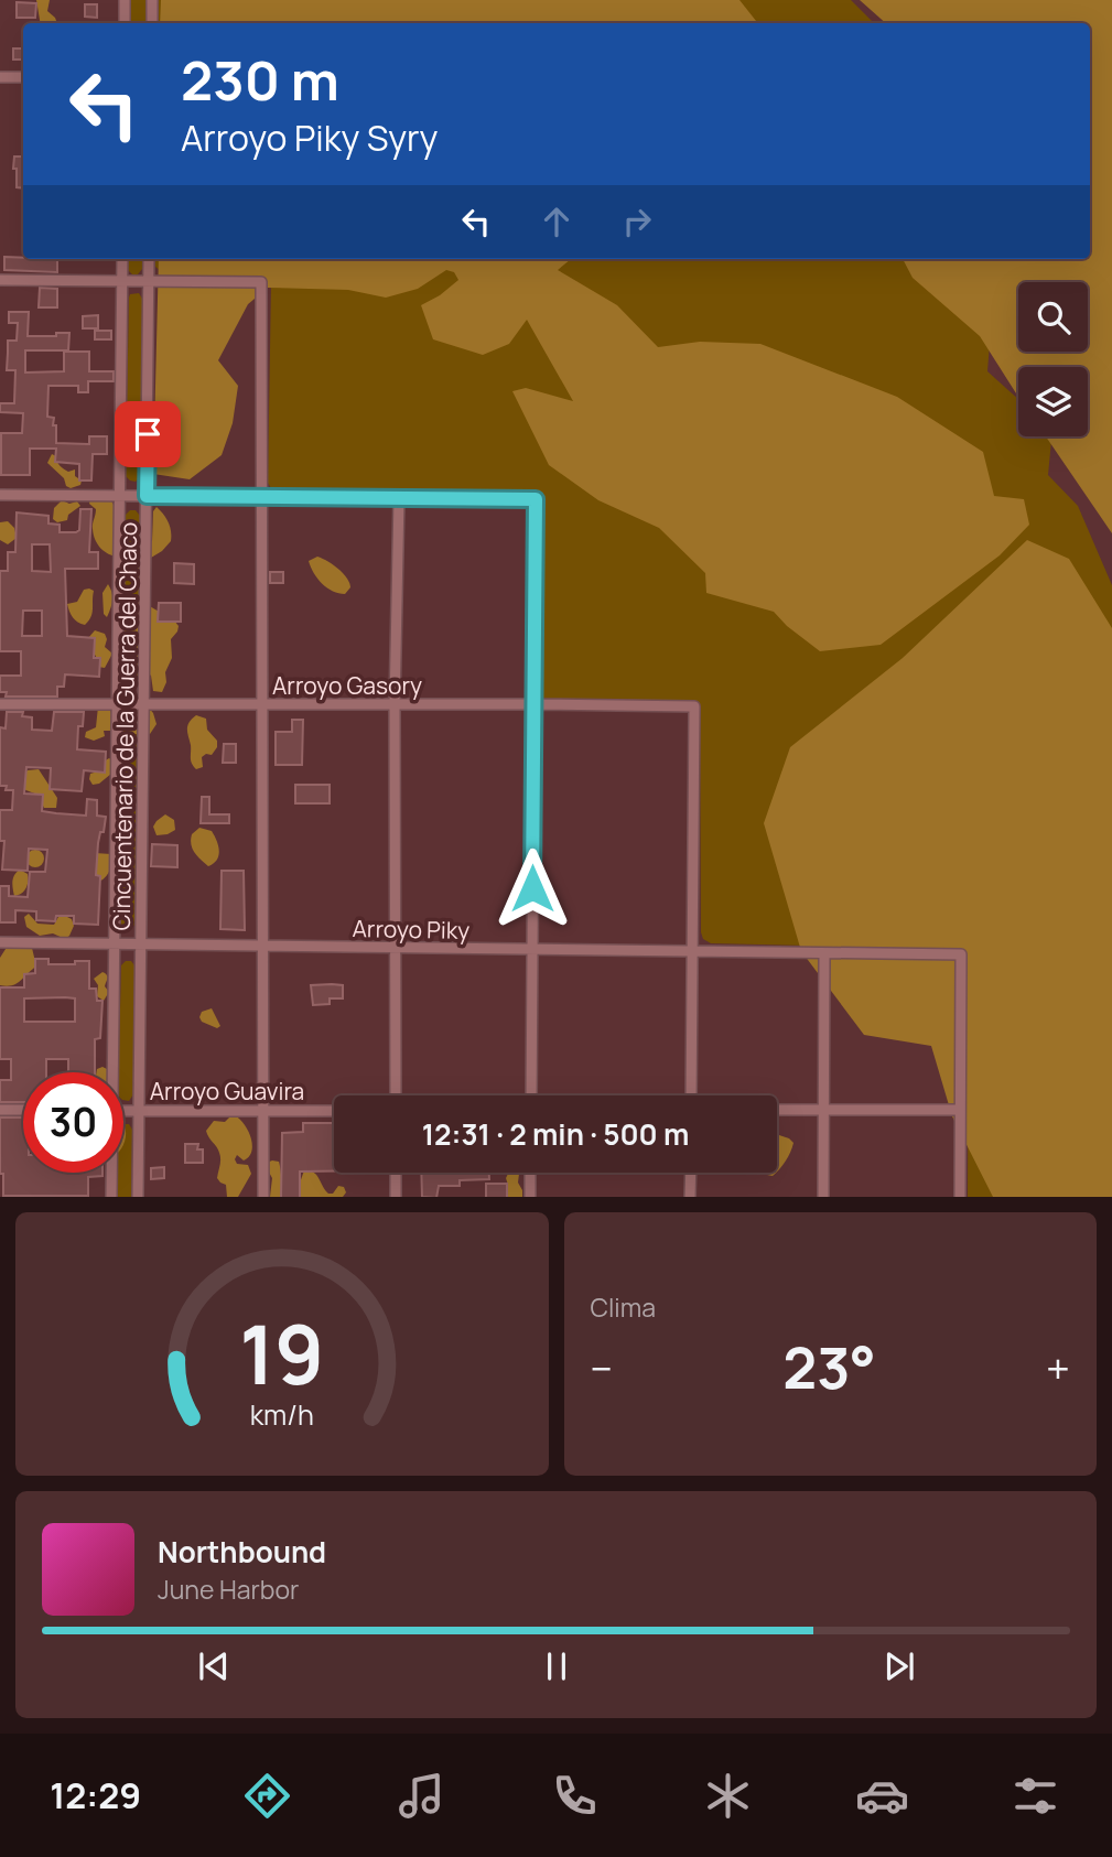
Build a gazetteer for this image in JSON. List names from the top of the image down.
{
  "streets": {
    "street": [
      "Arroyo Gasory",
      "Cincuentenario de la Guerra del Chaco",
      "Arroyo Piky",
      "Arroyo Guavira"
    ]
  },
  "crossings": [
    ["Arroyo Gasory", "Cincuentenario de la Guerra del Chaco"],
    ["Arroyo Gasory", "Arroyo Piky"],
    ["Cincuentenario de la Guerra del Chaco", "Arroyo Piky"],
    ["Cincuentenario de la Guerra del Chaco", "Arroyo Guavira"]
  ],
  "page": {
    "turn": ["230 m", "Arroyo Piky Syry"],
    "limit": "30",
    "trip": "12:31 · 2 min · 500 m",
    "tile": "Clima",
    "heat": ["−", "23°", "+"],
    "song": ["Northbound", "June Harbor"],
    "tabs": "12:29",
    "gauge": ["19", "km/h"]
  }
}
